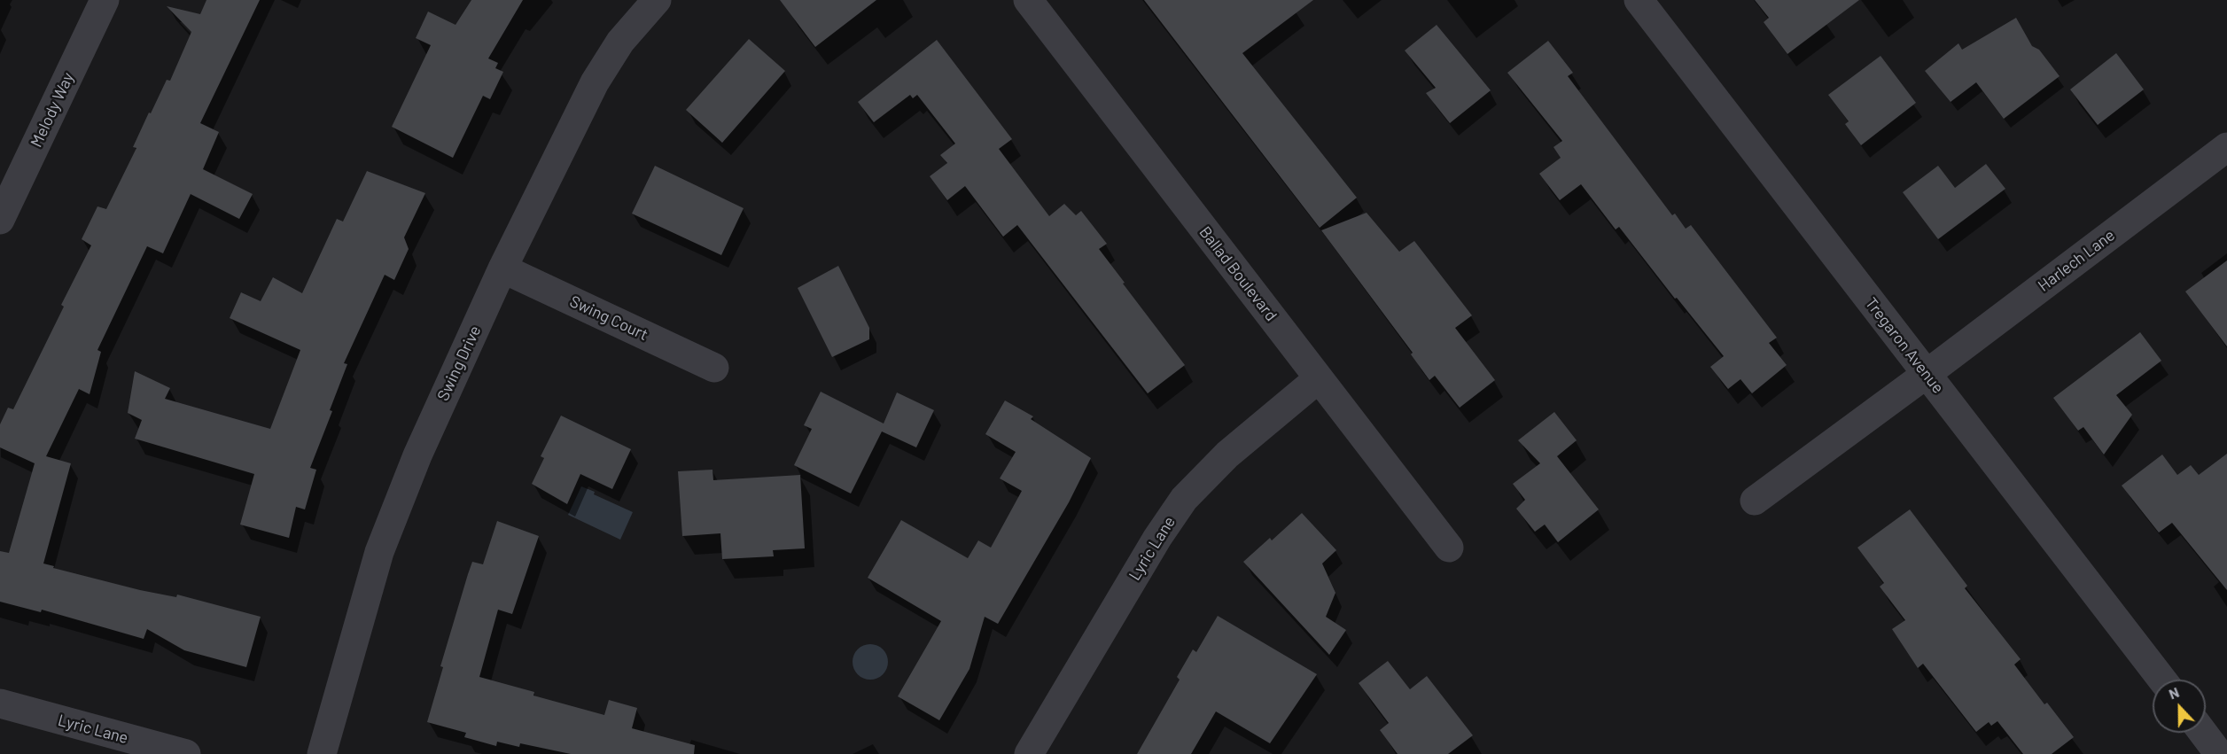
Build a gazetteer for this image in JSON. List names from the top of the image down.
{
  "streets": {
    "street": [
      "Melody Way",
      "Harlech Lane",
      "Ballad Boulevard",
      "Swing Court",
      "Tregaron Avenue",
      "Swing Drive",
      "Lyric Lane"
    ]
  },
  "crossings": [
    ["Harlech Lane", "Tregaron Avenue"],
    ["Ballad Boulevard", "Lyric Lane"],
    ["Swing Court", "Swing Drive"]
  ],
  "north": "top"
}
